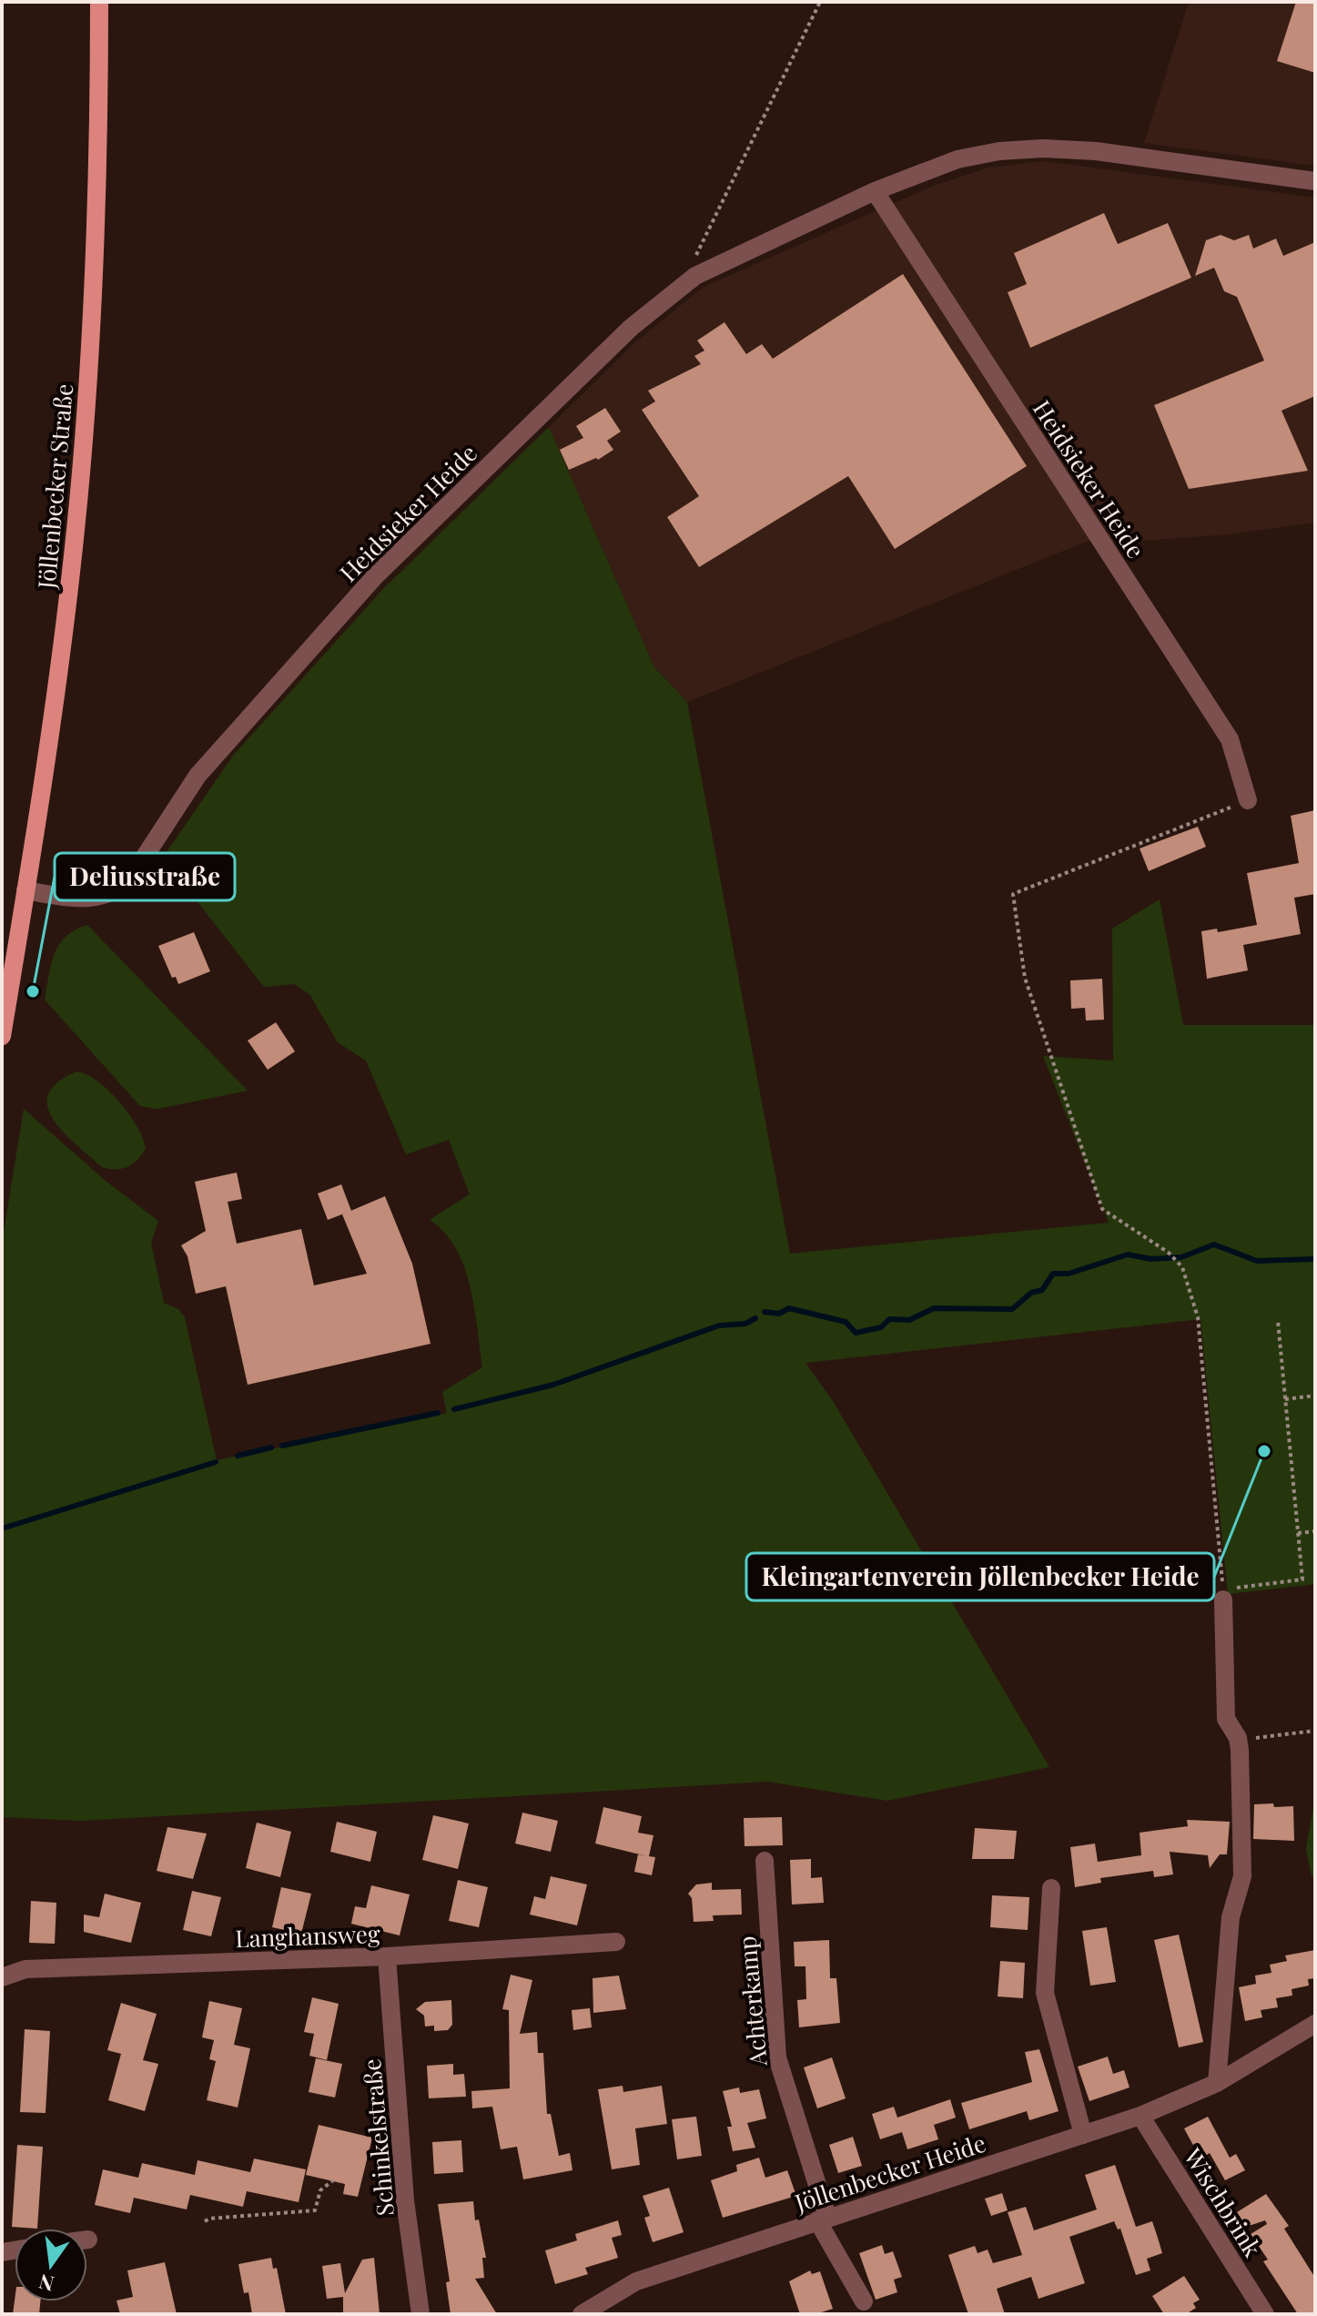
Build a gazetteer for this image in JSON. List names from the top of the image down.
{
  "streets": {
    "main road": ["Jöllenbecker Straße"],
    "street": [
      "Heidsieker Heide",
      "Langhansweg",
      "Achterkamp",
      "Schinkelstraße",
      "Jöllenbecker Heide",
      "Wischbrink"
    ]
  },
  "crossings": [
    ["Heidsieker Heide", "Jöllenbecker Straße"],
    ["Langhansweg", "Schinkelstraße"],
    ["Achterkamp", "Jöllenbecker Heide"],
    ["Jöllenbecker Heide", "Wischbrink"]
  ],
  "places": ["Deliusstraße", "Kleingartenverein Jöllenbecker Heide"],
  "north": "bottom"
}
